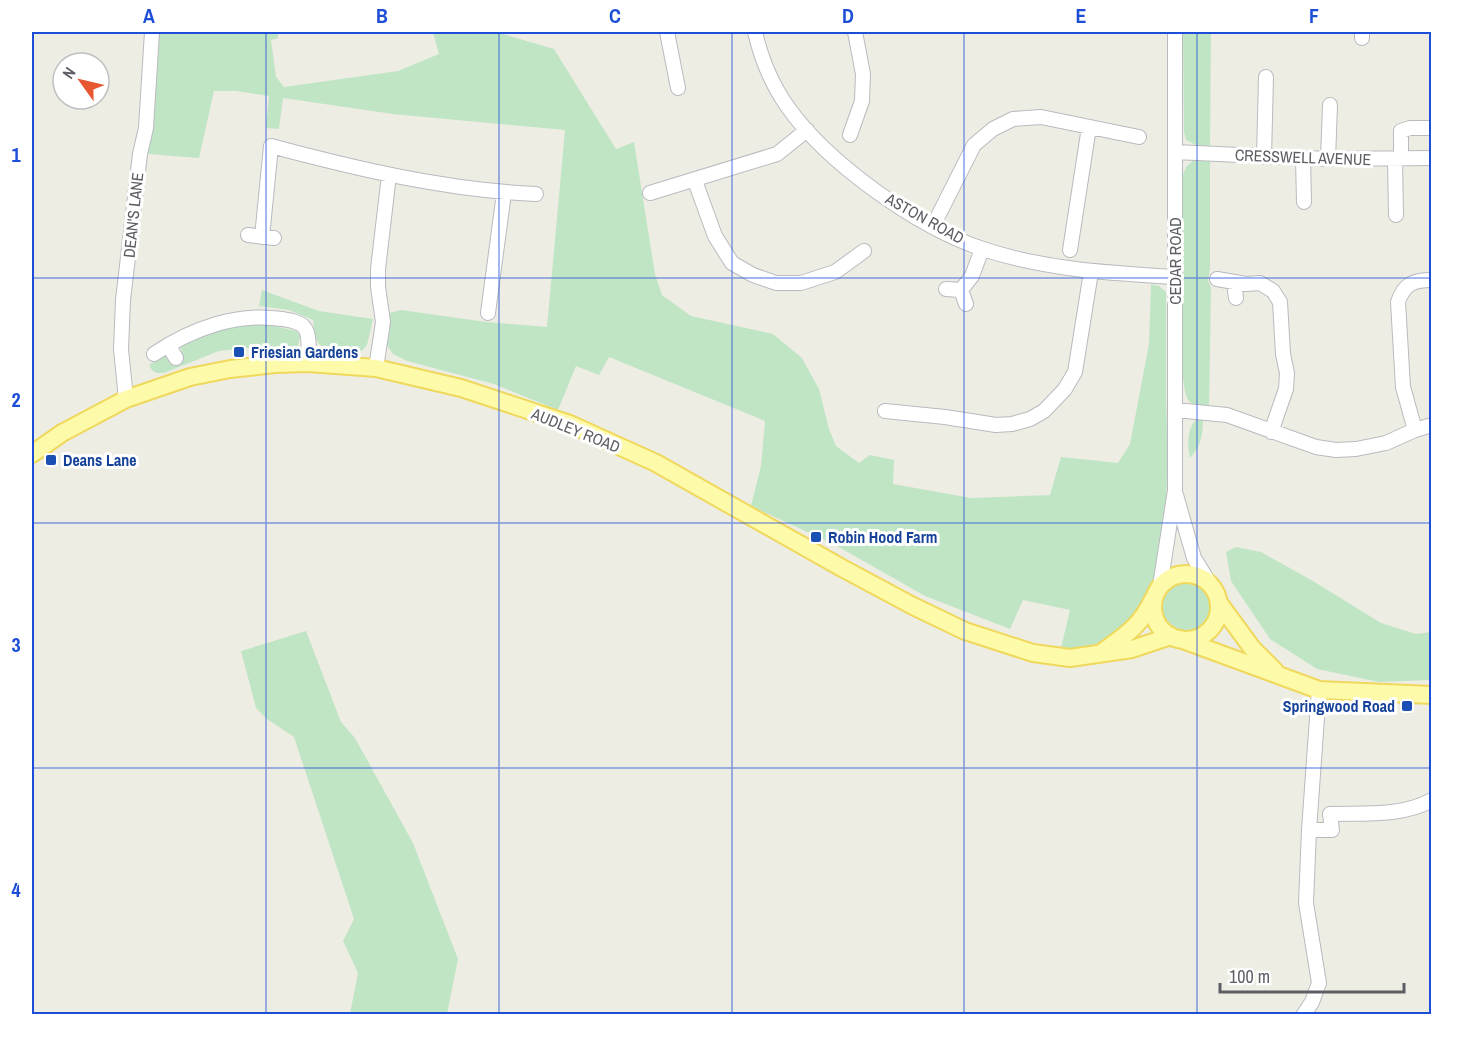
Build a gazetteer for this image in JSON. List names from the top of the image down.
{
  "streets": {
    "main road": ["AUDLEY ROAD"],
    "street": [
      "CRESSWELL AVENUE",
      "DEAN'S LANE",
      "ASTON ROAD",
      "CEDAR ROAD"
    ]
  },
  "crossings": [
    ["CRESSWELL AVENUE", "CEDAR ROAD"],
    ["DEAN'S LANE", "AUDLEY ROAD"],
    ["ASTON ROAD", "CEDAR ROAD"]
  ],
  "places": {
    "transit": [
      "Friesian Gardens",
      "Deans Lane",
      "Robin Hood Farm",
      "Springwood Road"
    ]
  },
  "scale_bar": "100 m",
  "north": "top left",
  "grid": {
    "columns": [
      "A",
      "B",
      "C",
      "D",
      "E",
      "F"
    ],
    "rows": [
      "1",
      "2",
      "3",
      "4"
    ]
  }
}
